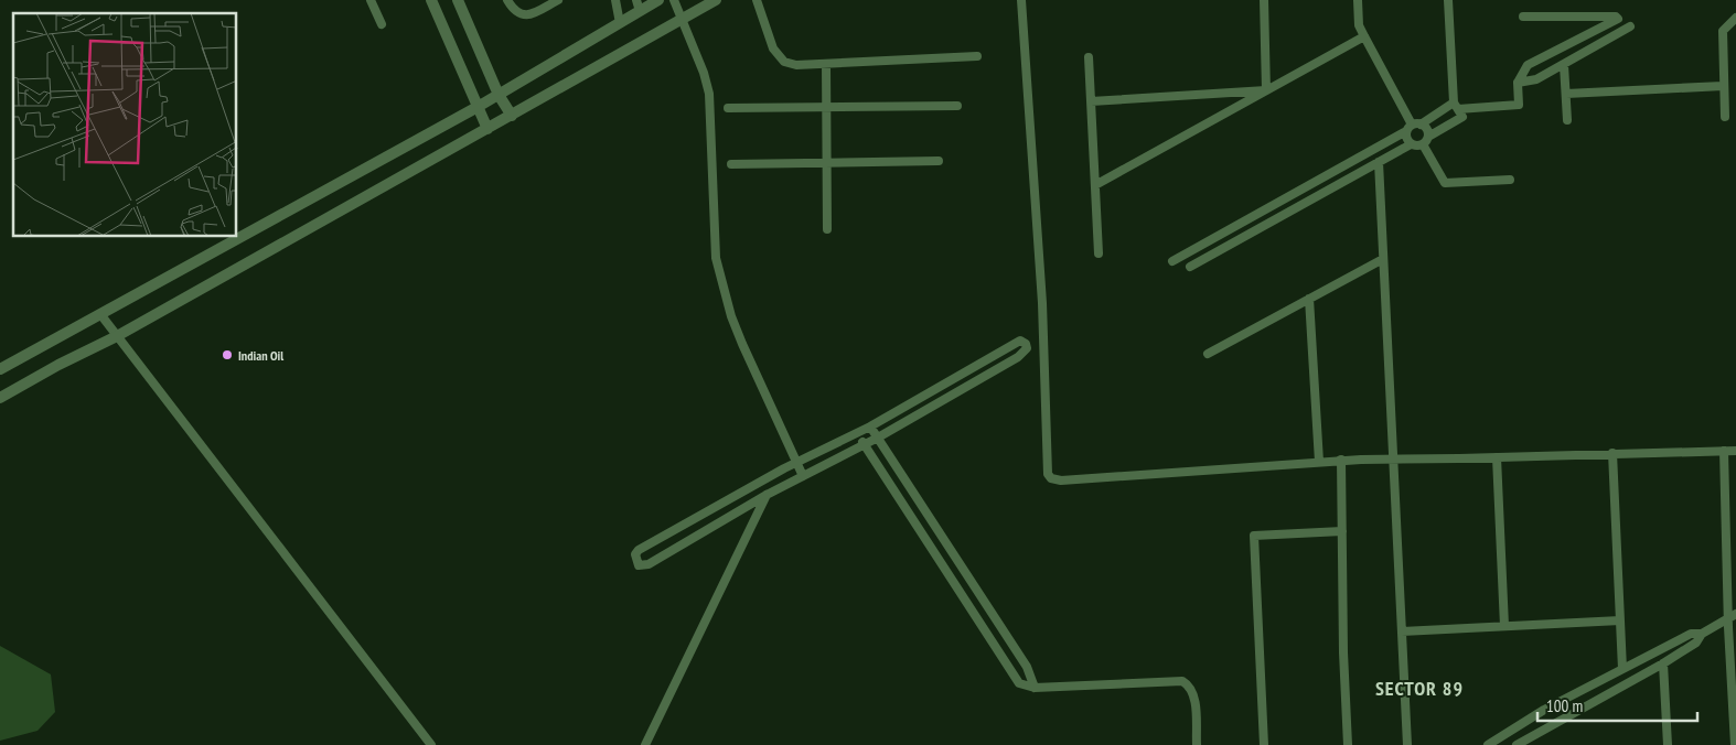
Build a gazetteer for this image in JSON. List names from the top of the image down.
{
  "districts": ["SECTOR 89"],
  "places": ["Indian Oil"],
  "scale_bar": "100 m"
}
